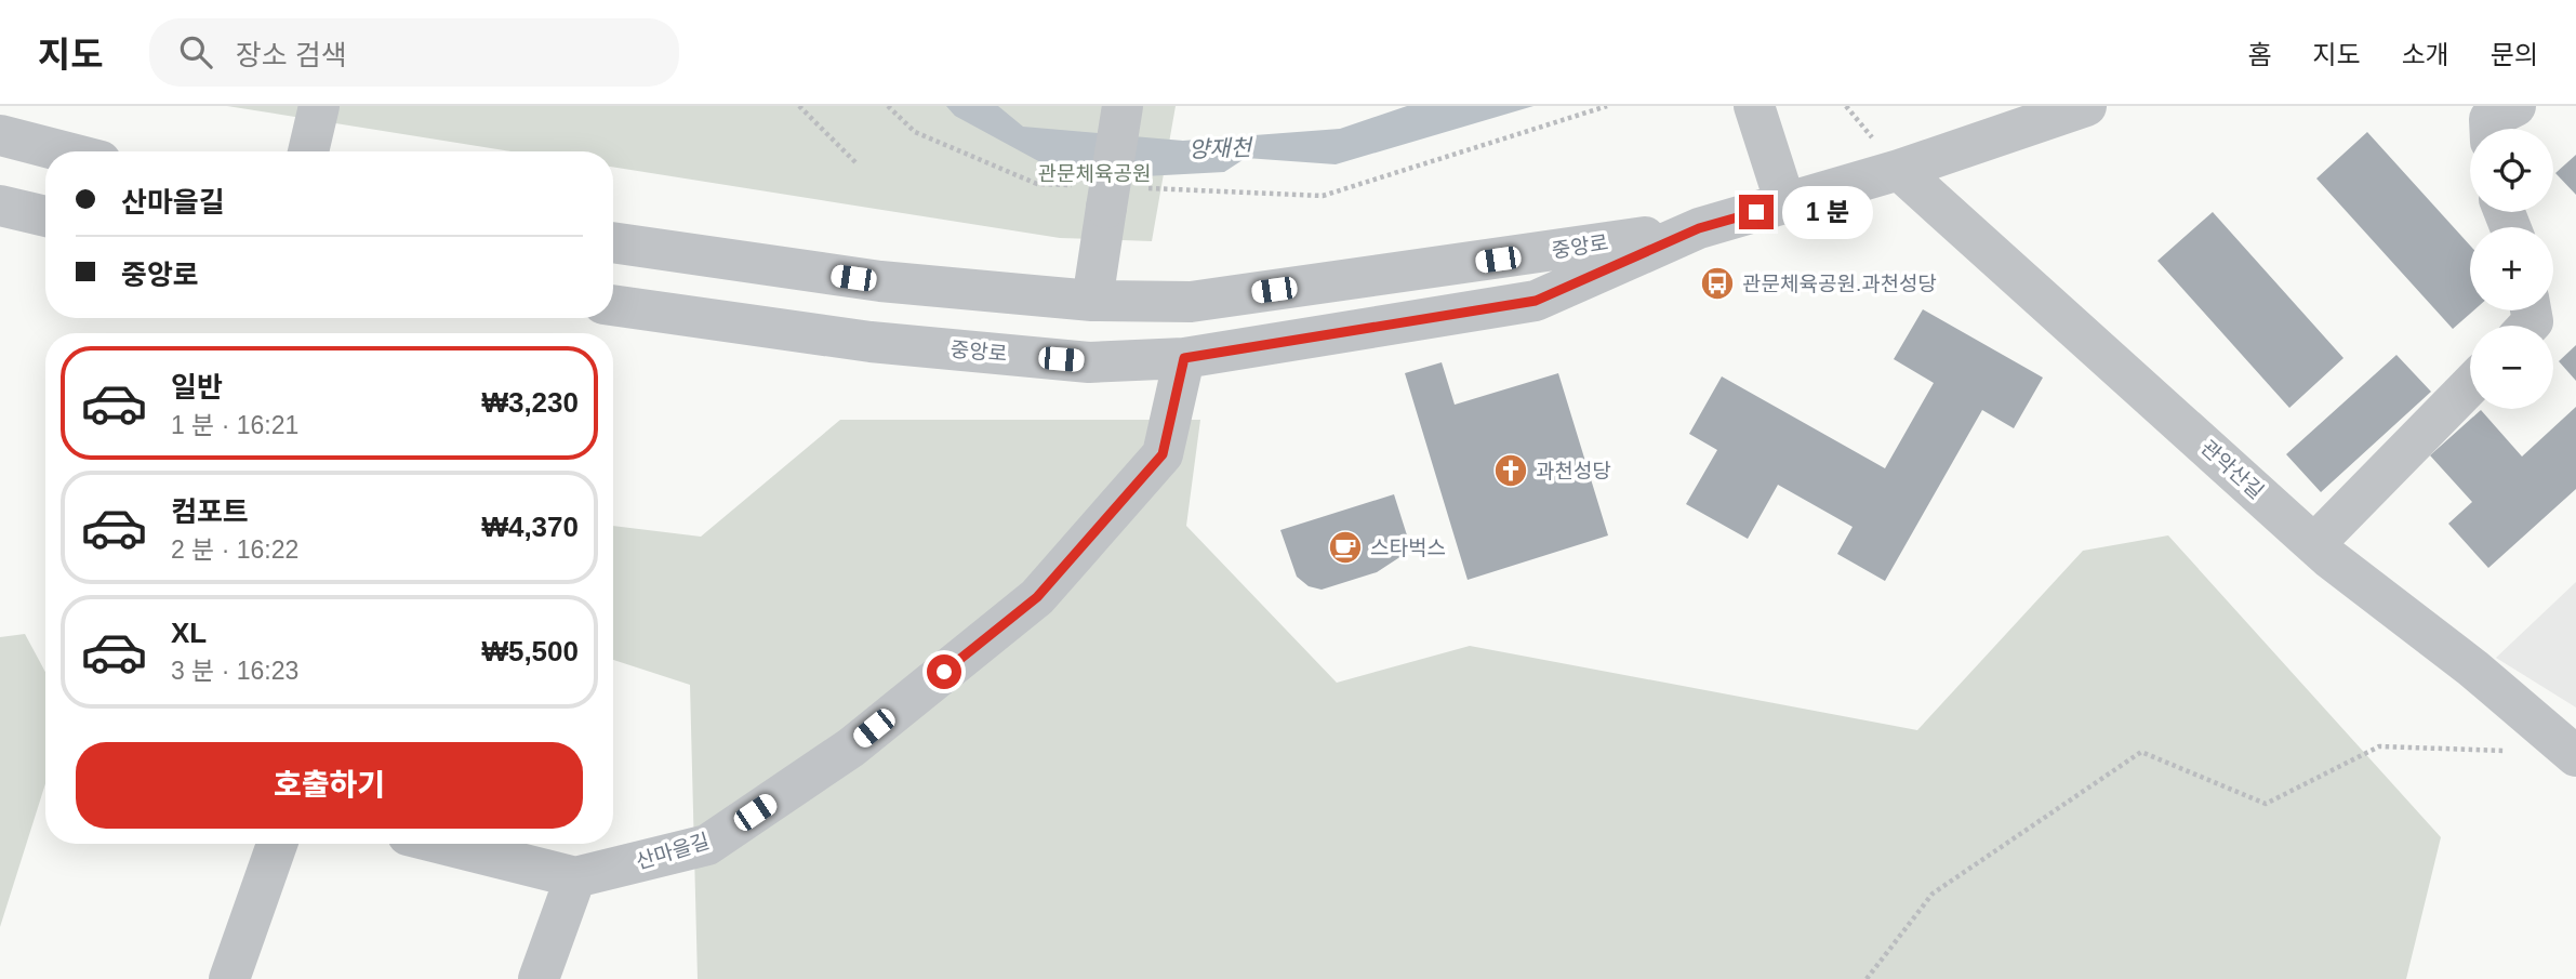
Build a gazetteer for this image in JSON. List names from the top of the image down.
{
  "streets": {
    "street": ["중앙로", "관악산길", "산마을길"]
  },
  "crossings": [
    ["중앙로", "관악산길"],
    ["중앙로", "산마을길"]
  ],
  "water": ["양재천"],
  "parks": ["관문체육공원"],
  "places": {
    "bus stop": ["관문체육공원.과천성당"],
    "church": ["과천성당"],
    "cafe": ["스타벅스"]
  },
  "page": {
    "header": "지도",
    "search": "장소 검색",
    "nav": [
      "홈",
      "지도",
      "소개",
      "문의"
    ],
    "map_buttons": ["+", "−"],
    "banner": ["산마을길", "중앙로"],
    "bubble": "1 분",
    "list": [
      {
        "name": "일반",
        "note": "1 분 · 16:21",
        "value": "₩3,230"
      },
      {
        "name": "컴포트",
        "note": "2 분 · 16:22",
        "value": "₩4,370"
      },
      {
        "name": "XL",
        "note": "3 분 · 16:23",
        "value": "₩5,500"
      }
    ],
    "buttons": "호출하기"
  }
}
